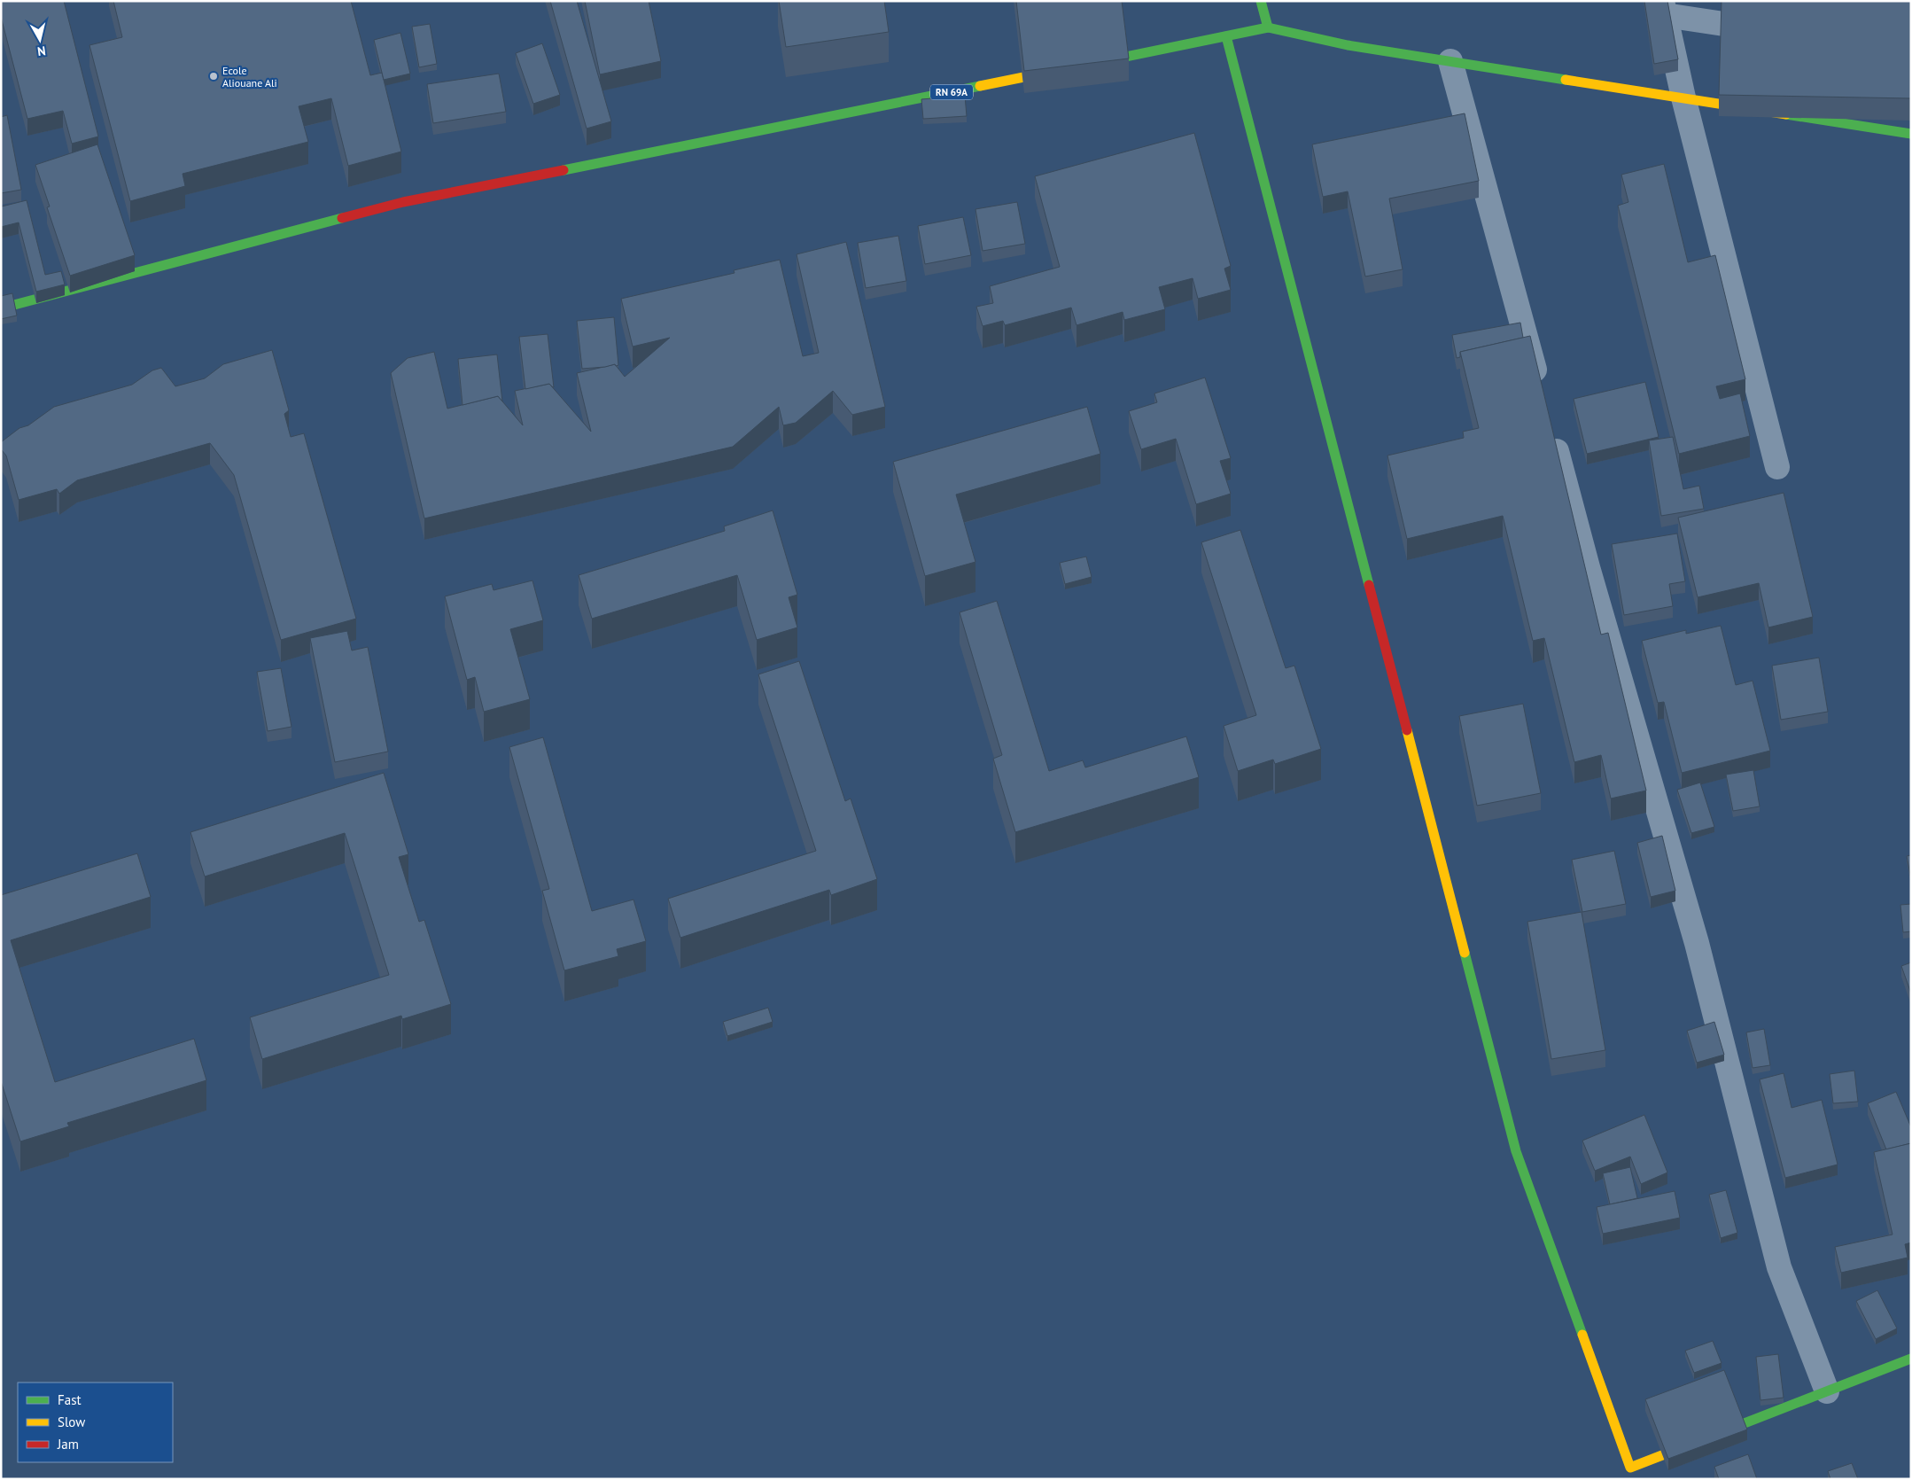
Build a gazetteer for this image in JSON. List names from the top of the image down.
{
  "streets": {
    "main road": ["RN 69A"]
  },
  "places": ["Ecole Aliouane Ali"],
  "legend": ["Fast", "Slow", "Jam"],
  "north": "bottom"
}
